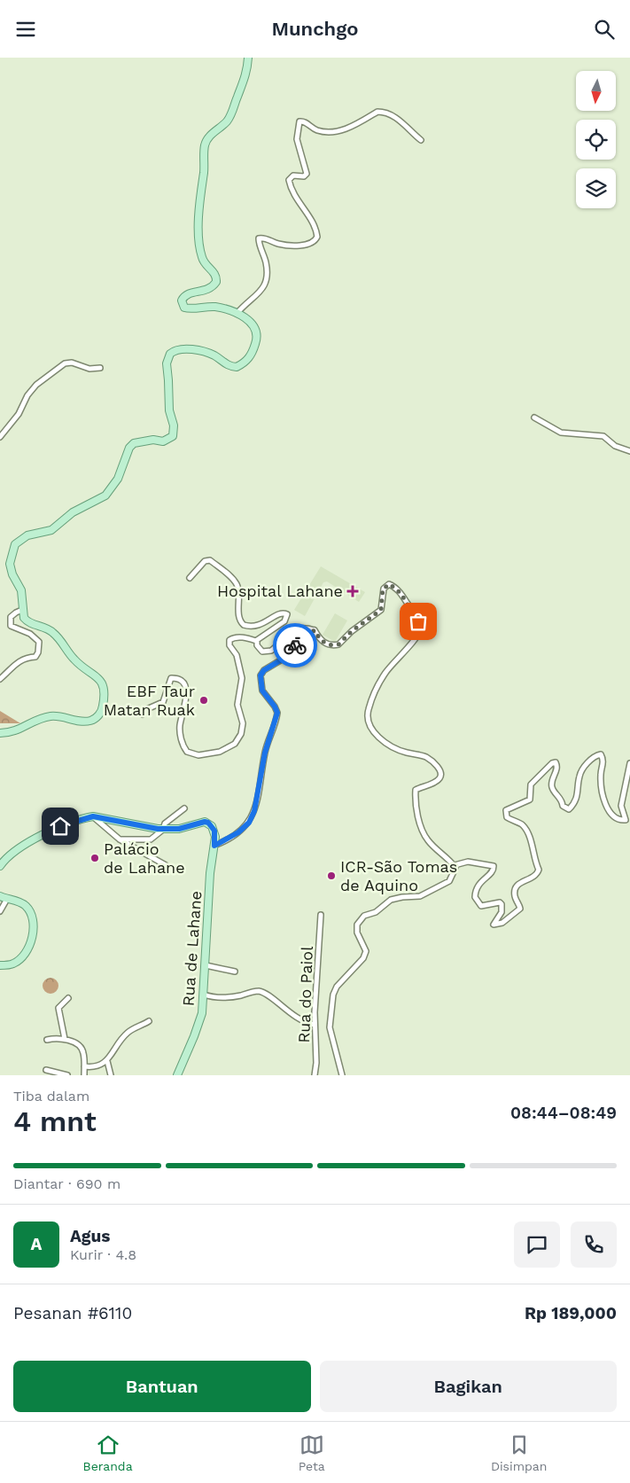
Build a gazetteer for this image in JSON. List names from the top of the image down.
{
  "streets": {
    "main road": ["Rua de Lahane"],
    "street": ["Rua do Paiol"]
  },
  "places": {
    "health": ["Hospital Lahane"],
    "other": ["EBF Taur Matan Ruak", "Palácio de Lahane", "ICR-São Tomas de Aquino"]
  },
  "north": "bottom",
  "page": {
    "header": "Munchgo",
    "heading": ["4 mnt", "Tiba dalam", "08:44–08:49"],
    "panel": [
      "Agus",
      "Kurir · 4.8",
      "Pesanan #6110",
      "Rp 189,000"
    ],
    "bar": "Diantar · 690 m",
    "round": "A",
    "buttons": ["Bantuan", "Bagikan"],
    "tabs": ["Beranda", "Peta", "Disimpan"]
  }
}
